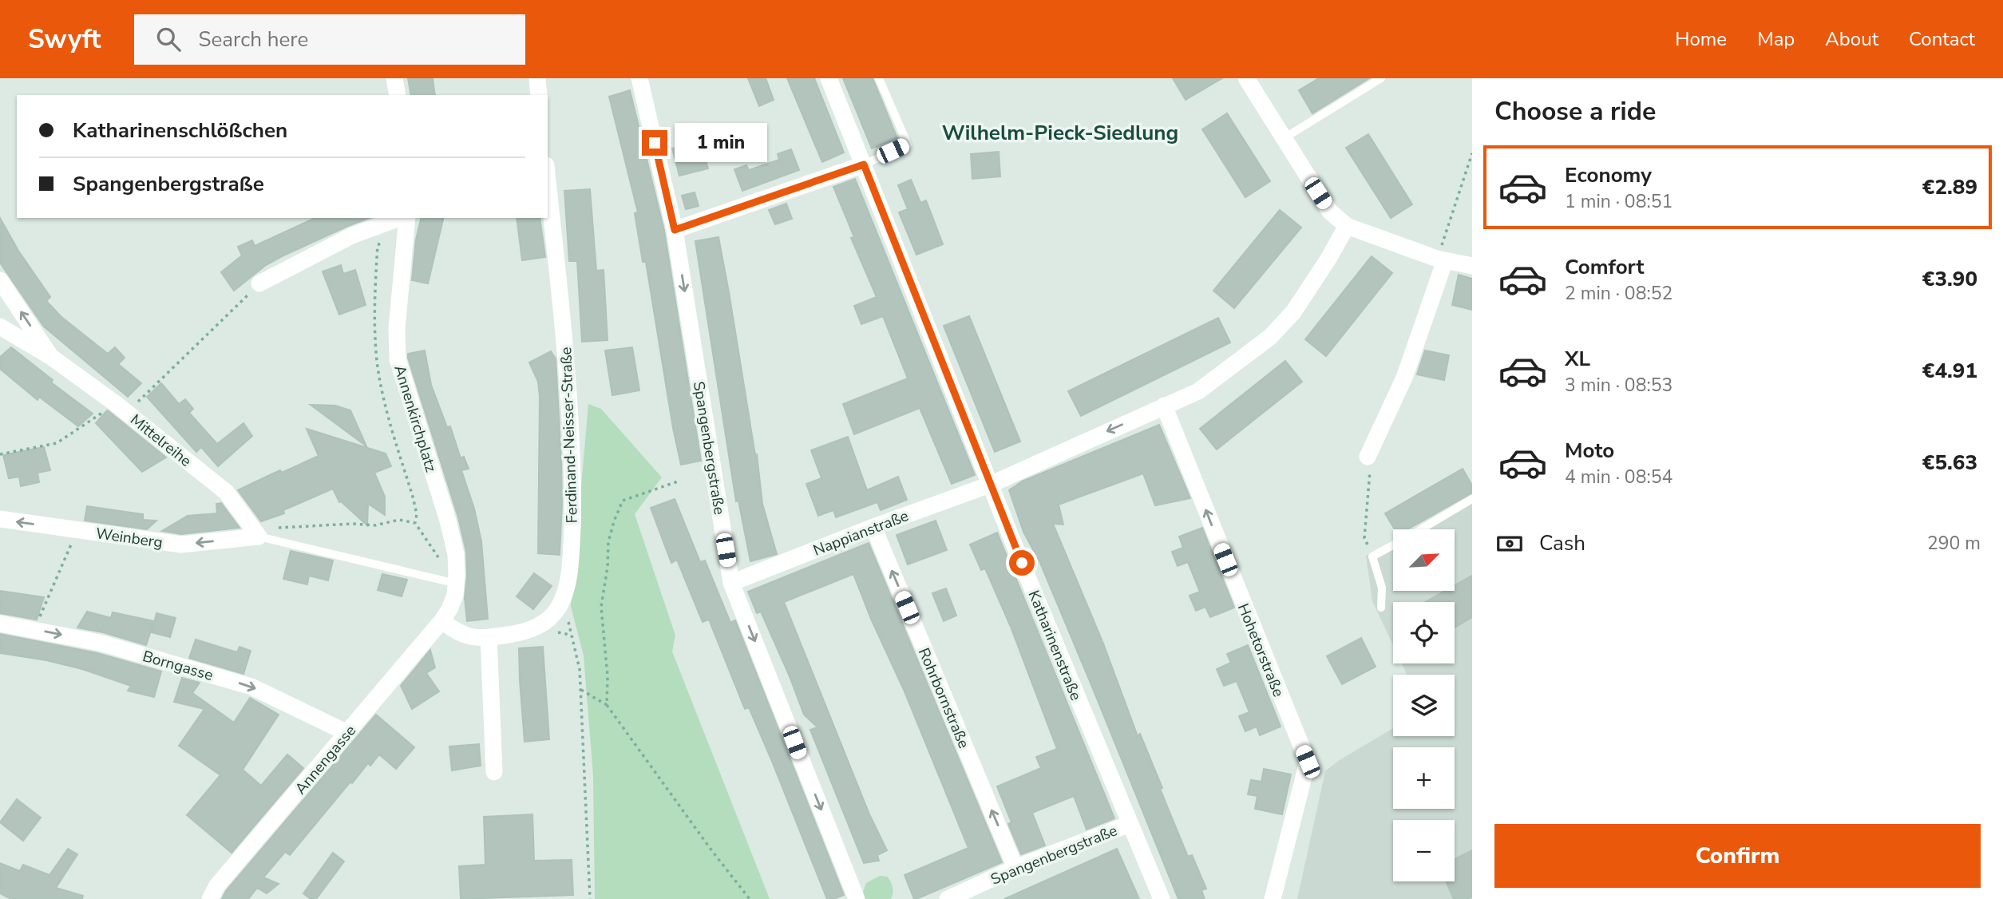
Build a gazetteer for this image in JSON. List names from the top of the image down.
{
  "streets": {
    "street": [
      "Annenkirchplatz",
      "Ferdinand-Neisser-Straße",
      "Mittelreihe",
      "Spangenbergstraße",
      "Nappianstraße",
      "Weinberg",
      "Katharinenstraße",
      "Hohetorstraße",
      "Borngasse",
      "Rohrbornstraße",
      "Annengasse"
    ]
  },
  "crossings": [
    ["Annenkirchplatz", "Ferdinand-Neisser-Straße"],
    ["Annenkirchplatz", "Annengasse"],
    ["Ferdinand-Neisser-Straße", "Annengasse"],
    ["Mittelreihe", "Weinberg"],
    ["Spangenbergstraße", "Nappianstraße"],
    ["Spangenbergstraße", "Katharinenstraße"],
    ["Spangenbergstraße", "Rohrbornstraße"],
    ["Nappianstraße", "Katharinenstraße"],
    ["Nappianstraße", "Hohetorstraße"],
    ["Nappianstraße", "Rohrbornstraße"],
    ["Borngasse", "Annengasse"]
  ],
  "one_way": [
    "Spangenbergstraße",
    "Weinberg",
    "Hohetorstraße",
    "Borngasse",
    "Rohrbornstraße"
  ],
  "districts": ["Wilhelm-Pieck-Siedlung"],
  "north": "top right",
  "page": {
    "header": "Swyft",
    "search": "Search here",
    "nav": [
      "Home",
      "Map",
      "About",
      "Contact"
    ],
    "heading": "Choose a ride",
    "banner": ["Katharinenschlößchen", "Spangenbergstraße"],
    "bubble": "1 min",
    "list": [
      {
        "name": "Economy",
        "note": "1 min · 08:51",
        "value": "€2.89"
      },
      {
        "name": "Comfort",
        "note": "2 min · 08:52",
        "value": "€3.90"
      },
      {
        "name": "XL",
        "note": "3 min · 08:53",
        "value": "€4.91"
      },
      {
        "name": "Moto",
        "note": "4 min · 08:54",
        "value": "€5.63"
      }
    ],
    "pay": ["Cash", "290 m"],
    "map_buttons": ["+", "−"],
    "buttons": "Confirm"
  }
}
